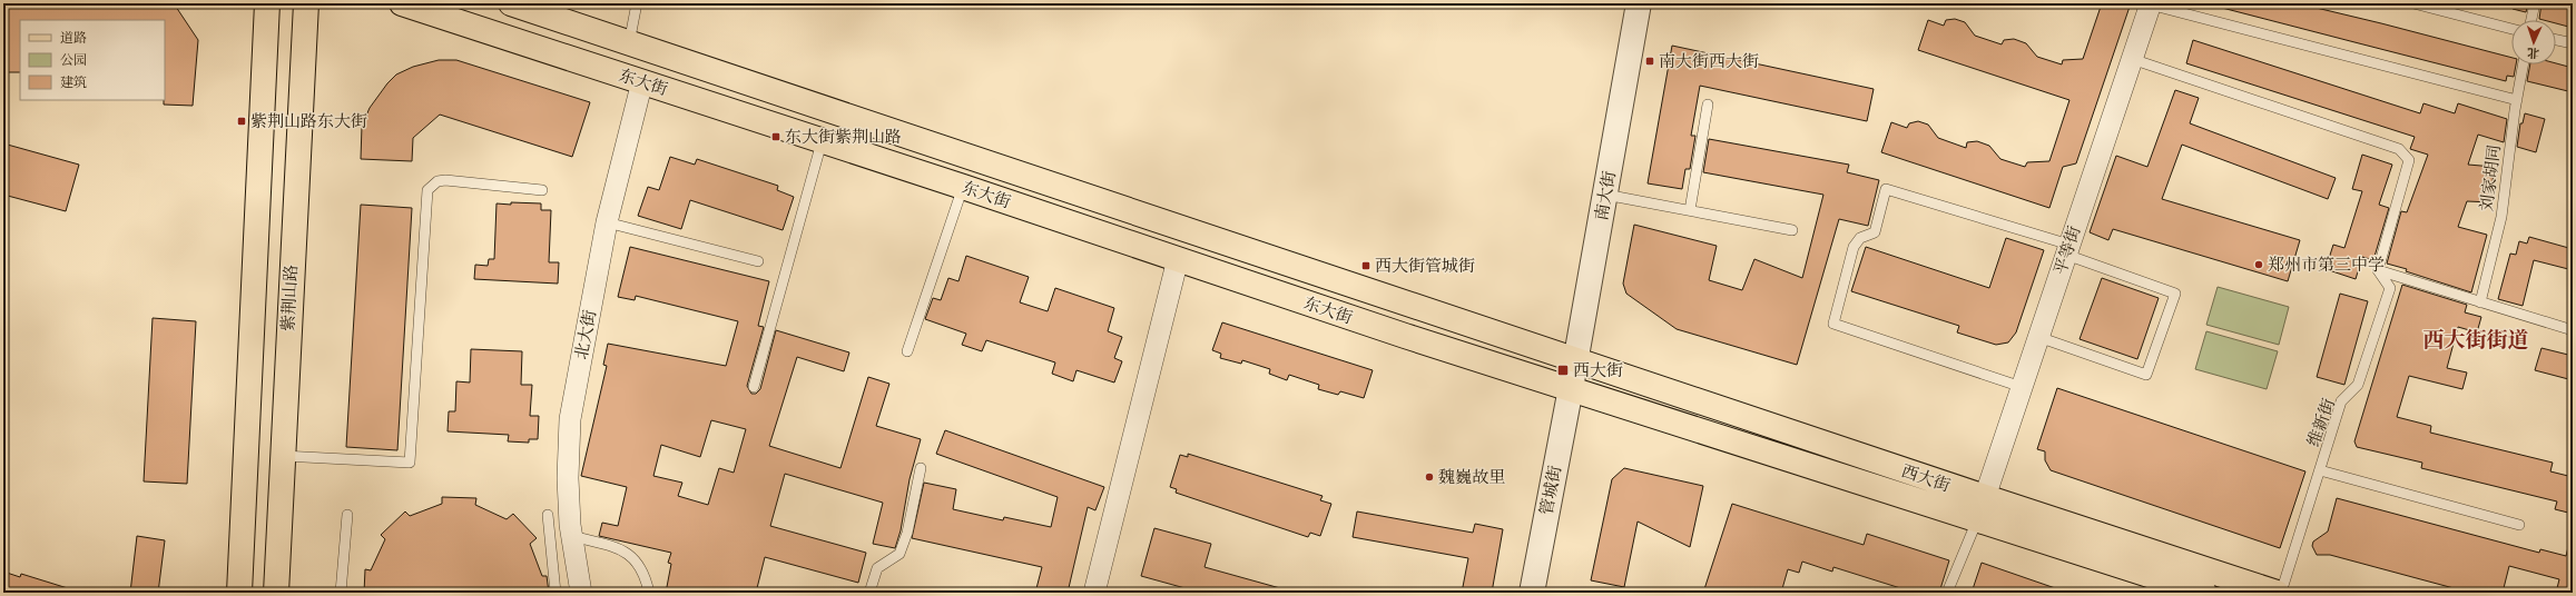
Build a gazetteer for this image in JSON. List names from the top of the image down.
{
  "streets": {
    "main road": ["东大街", "紫荆山路", "西大街"],
    "street": [
      "南大街",
      "平等街",
      "北大街",
      "管城街"
    ],
    "lane": ["刘家胡同", "维新街"]
  },
  "crossings": [
    ["东大街", "南大街"],
    ["东大街", "北大街"],
    ["东大街", "西大街"],
    ["东大街", "管城街"],
    ["南大街", "西大街"],
    ["南大街", "管城街"],
    ["平等街", "西大街"],
    ["西大街", "管城街"]
  ],
  "districts": ["西大街街道"],
  "places": {
    "transit": [
      "南大街西大街",
      "紫荆山路东大街",
      "东大街紫荆山路",
      "西大街管城街",
      "西大街"
    ],
    "other": ["郑州市第三中学", "魏巍故里"]
  },
  "legend": ["道路", "公园", "建筑"],
  "north": "bottom"
}
